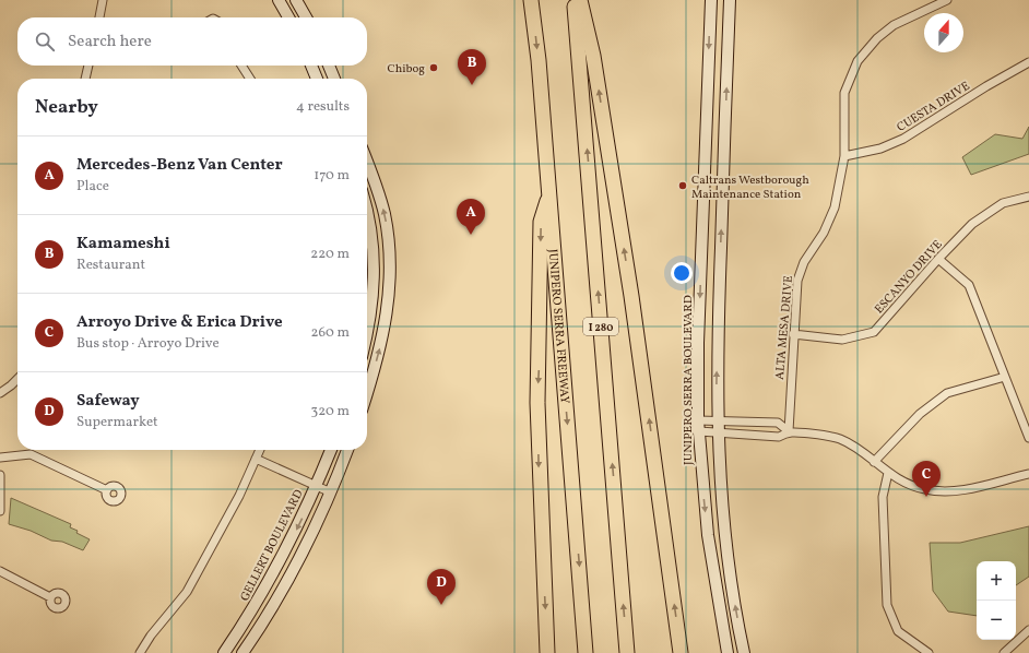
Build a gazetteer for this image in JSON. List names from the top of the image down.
{
  "streets": {
    "highway": ["JUNIPERO SERRA FREEWAY", "I 280"],
    "main road": ["JUNIPERO SERRA BOULEVARD", "GELLERT BOULEVARD"],
    "street": ["CUESTA DRIVE", "ESCANYO DRIVE", "ALTA MESA DRIVE"]
  },
  "crossings": [
    ["CUESTA DRIVE", "ALTA MESA DRIVE"],
    ["ESCANYO DRIVE", "ALTA MESA DRIVE"]
  ],
  "places": ["Chibog", "Caltrans Westborough Maintenance Station"],
  "north": "top",
  "page": {
    "search": "Search here",
    "pins": [
      "B",
      "A",
      "C",
      "D"
    ],
    "heading": ["Nearby", "4 results"],
    "list": [
      {
        "mark": "A",
        "name": "Mercedes-Benz Van Center",
        "note": "Place",
        "value": "170 m"
      },
      {
        "mark": "B",
        "name": "Kamameshi",
        "note": "Restaurant",
        "value": "220 m"
      },
      {
        "mark": "C",
        "name": "Arroyo Drive & Erica Drive",
        "note": "Bus stop · Arroyo Drive",
        "value": "260 m"
      },
      {
        "mark": "D",
        "name": "Safeway",
        "note": "Supermarket",
        "value": "320 m"
      }
    ],
    "map_buttons": ["+", "−"]
  }
}
